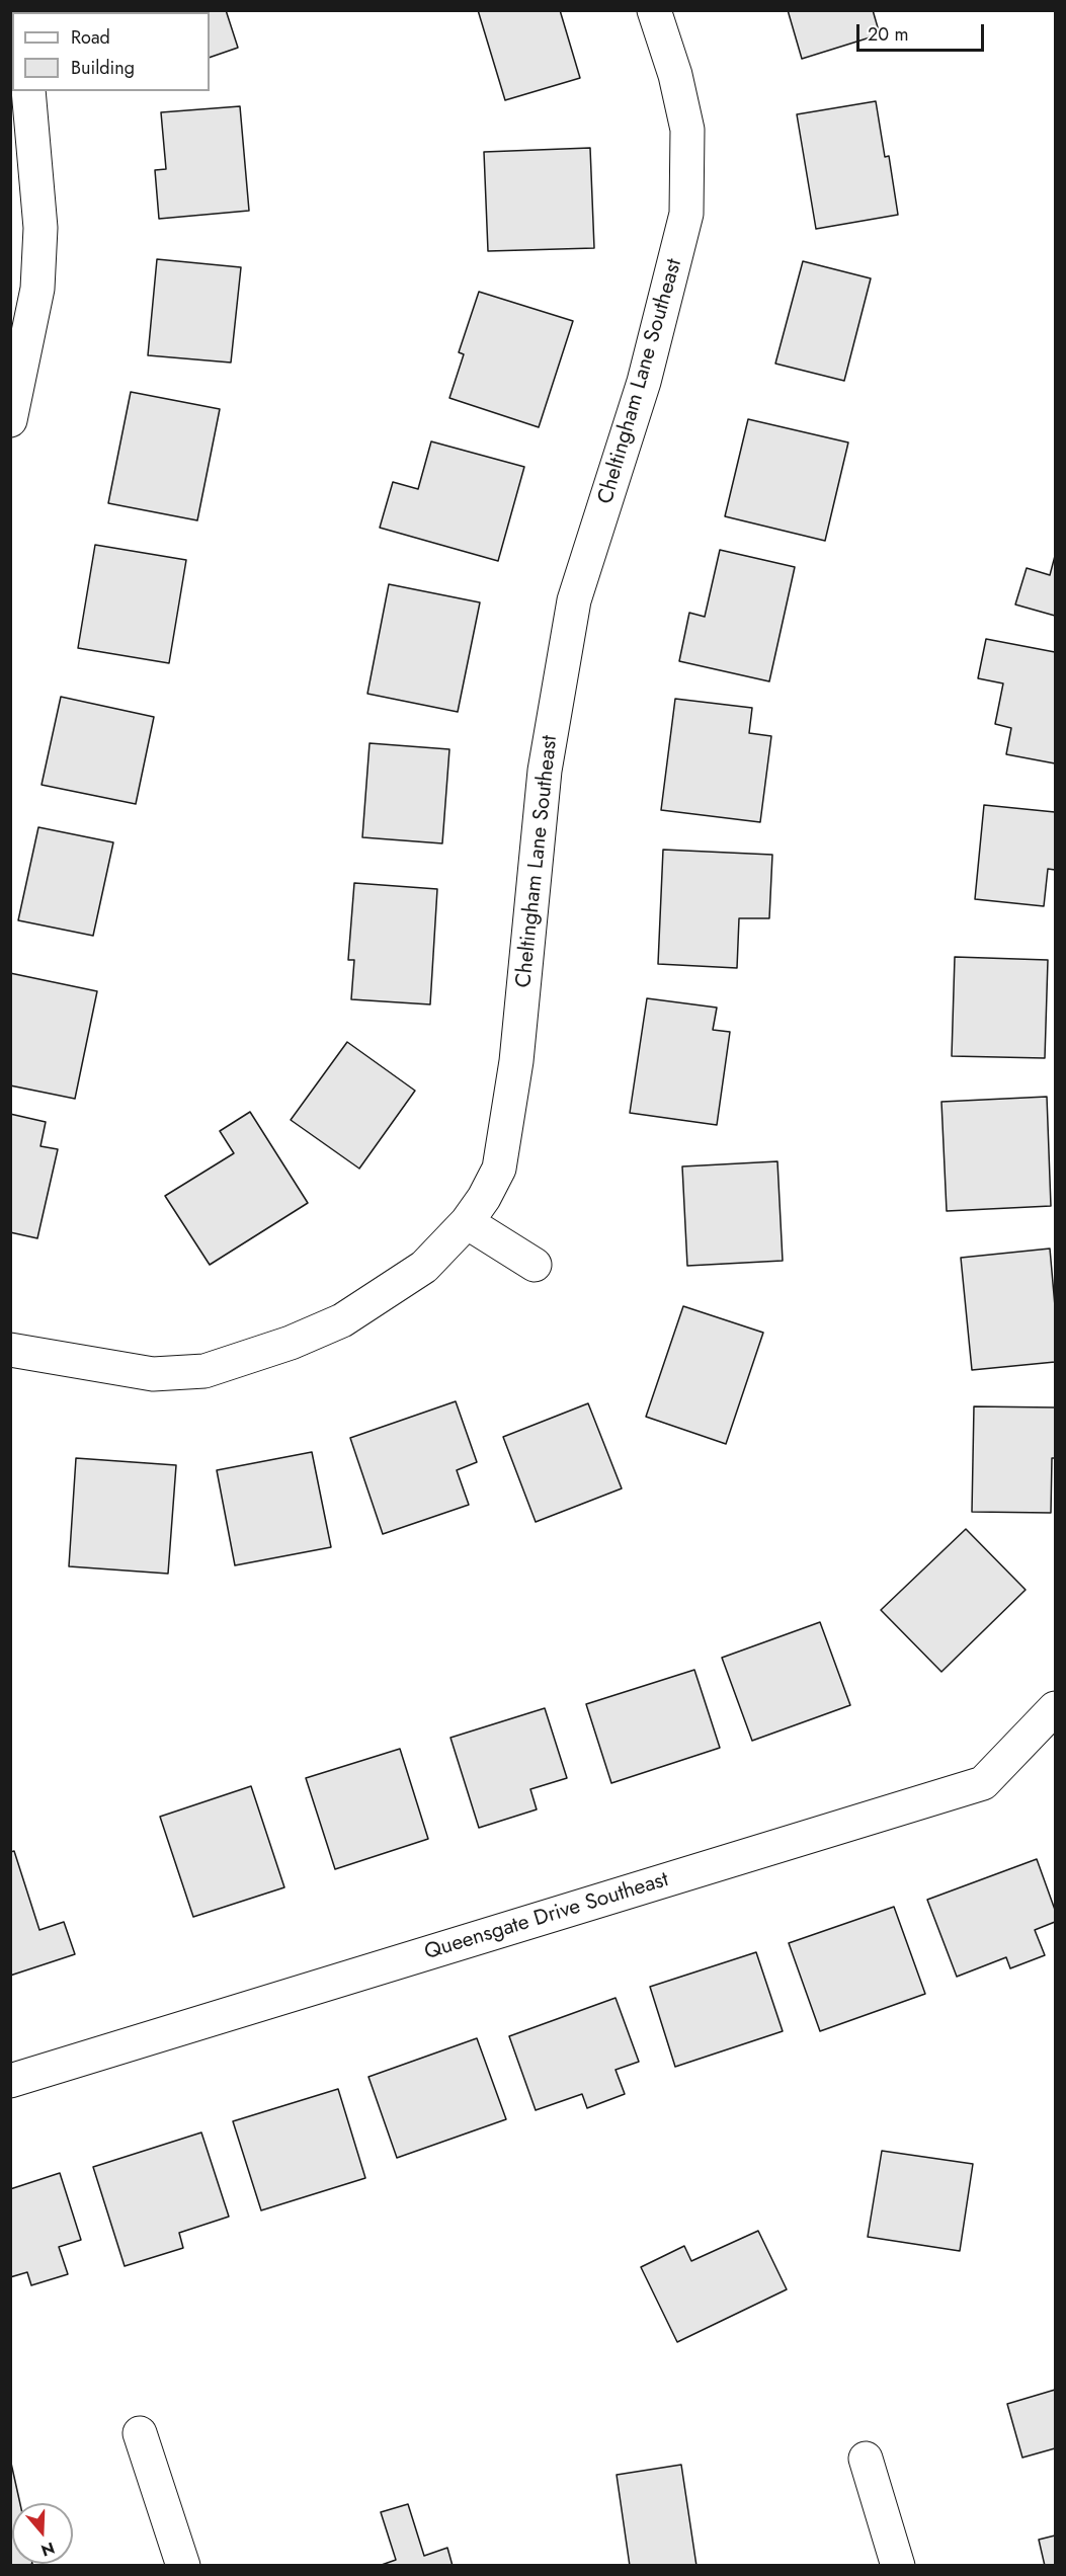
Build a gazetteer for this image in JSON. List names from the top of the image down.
{
  "streets": {
    "street": ["Cheltingham Lane Southeast", "Queensgate Drive Southeast"]
  },
  "legend": ["Road", "Building"],
  "scale_bar": "20 m",
  "north": "bottom"
}
